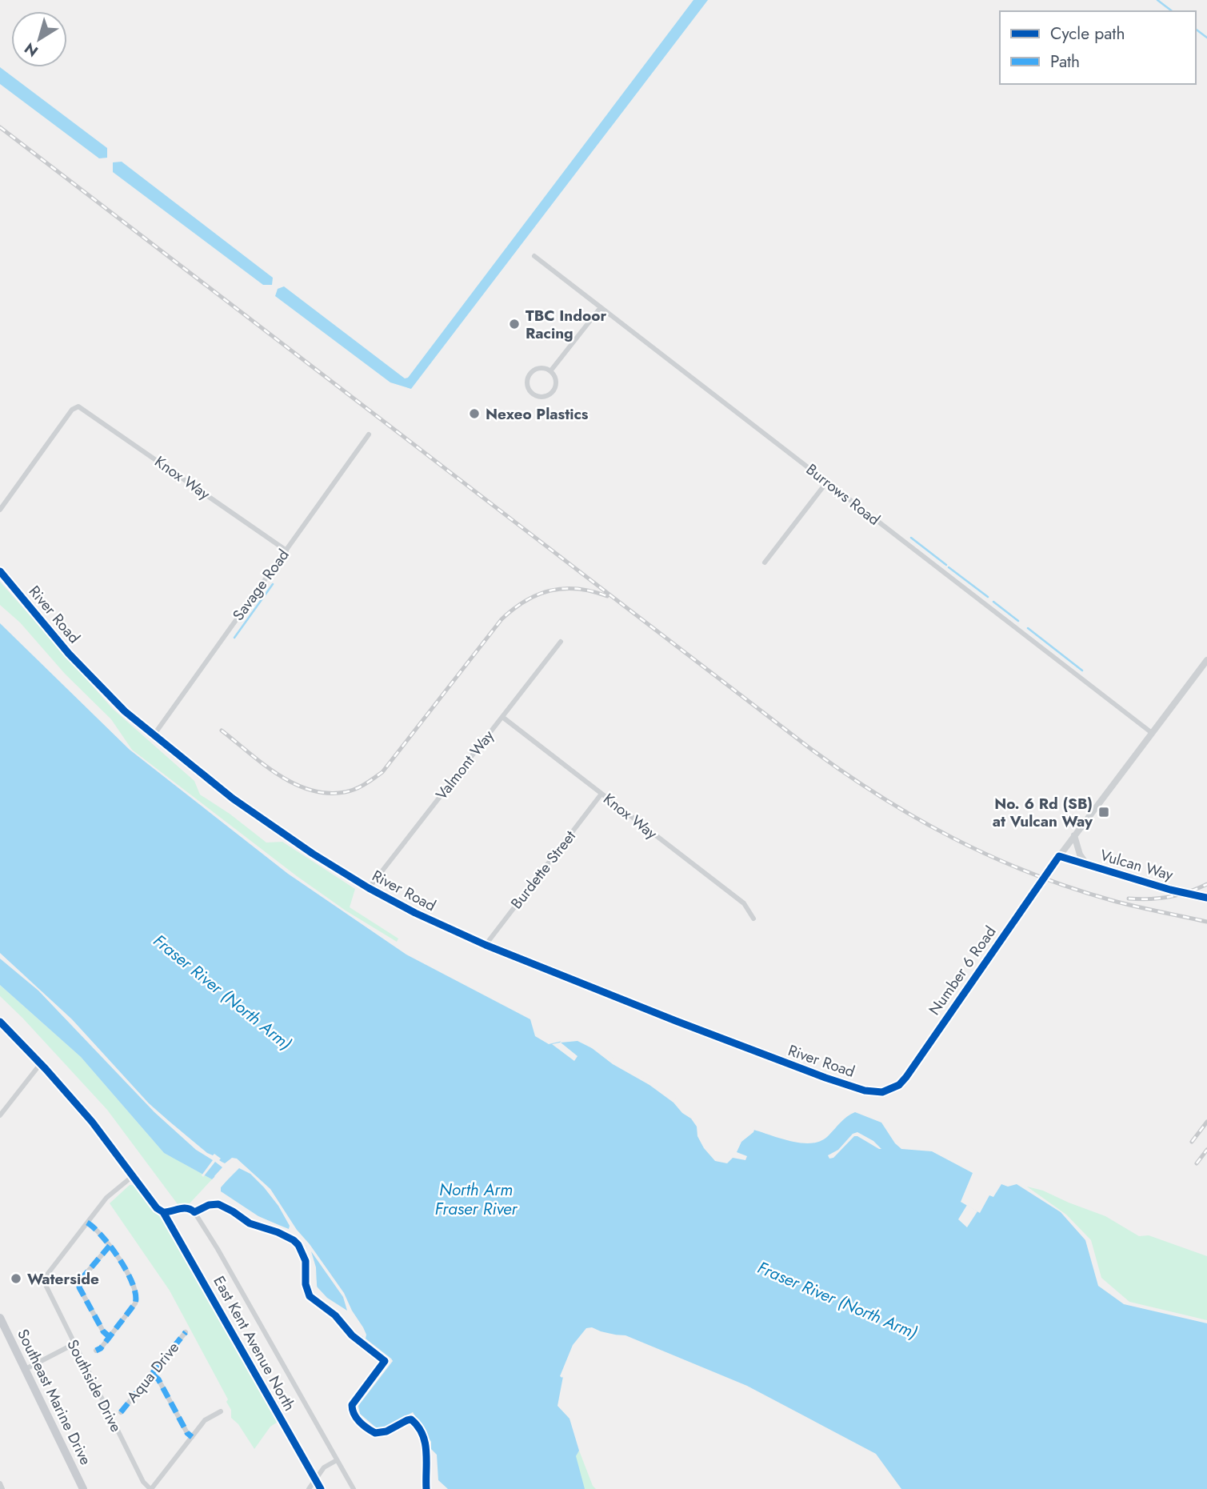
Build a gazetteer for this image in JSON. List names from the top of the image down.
{
  "streets": {
    "main road": ["Southeast Marine Drive"],
    "street": [
      "Knox Way",
      "Burrows Road",
      "Savage Road",
      "River Road",
      "Valmont Way",
      "Vulcan Way",
      "Burdette Street",
      "Number 6 Road",
      "East Kent Avenue North",
      "Aqua Drive",
      "Southside Drive"
    ]
  },
  "crossings": [
    ["Knox Way", "Savage Road"],
    ["Knox Way", "Valmont Way"],
    ["Knox Way", "Burdette Street"],
    ["Burrows Road", "Number 6 Road"],
    ["Savage Road", "River Road"],
    ["River Road", "Valmont Way"],
    ["River Road", "Burdette Street"],
    ["River Road", "Number 6 Road"],
    ["Vulcan Way", "Number 6 Road"]
  ],
  "water": ["Fraser River (North Arm)", "North Arm Fraser River"],
  "places": {
    "other": ["TBC Indoor Racing", "Nexeo Plastics", "Waterside"],
    "transit": ["No. 6 Rd (SB) at Vulcan Way"]
  },
  "legend": ["Cycle path", "Path"],
  "north": "bottom left"
}
